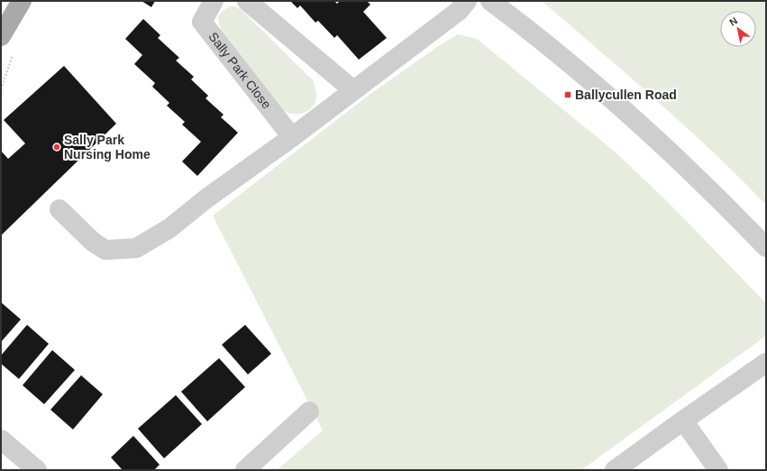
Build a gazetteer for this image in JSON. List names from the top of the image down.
{
  "streets": {
    "street": ["Sally Park Close"]
  },
  "places": {
    "transit": ["Ballycullen Road"],
    "other": ["Sally Park Nursing Home"]
  },
  "north": "top left"
}
